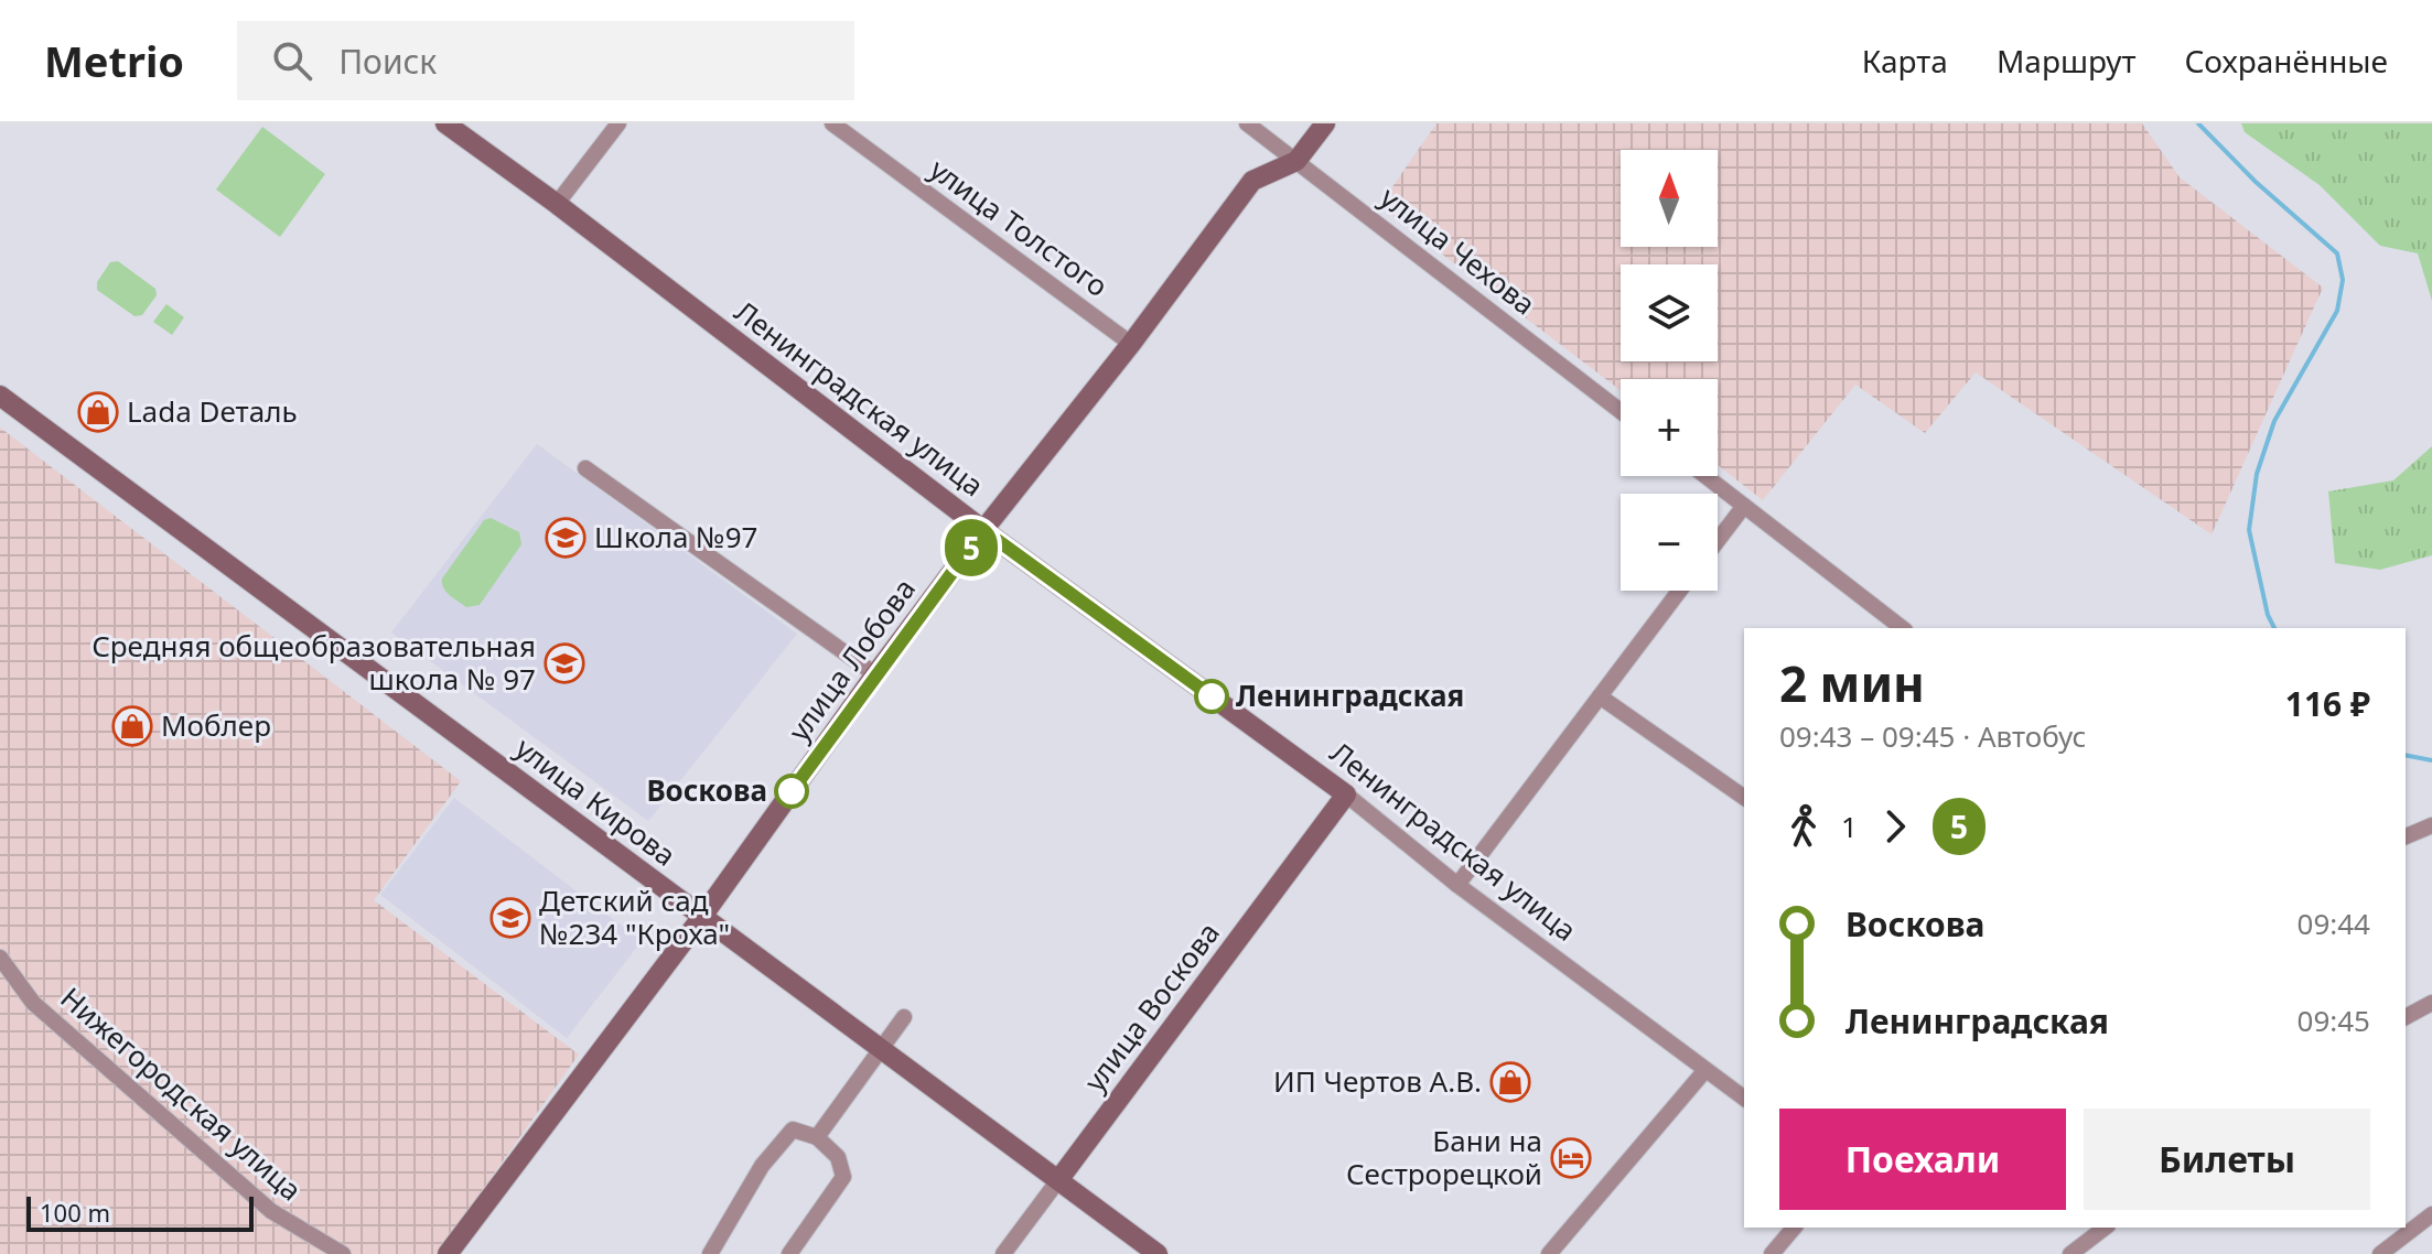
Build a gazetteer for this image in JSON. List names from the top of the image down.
{
  "streets": {
    "street": [
      "улица Толстого",
      "улица Чехова",
      "Ленинградская улица",
      "улица Лобова",
      "улица Кирова",
      "улица Воскова",
      "Нижегородская улица"
    ]
  },
  "crossings": [
    ["улица Толстого", "улица Лобова"],
    ["улица Чехова", "улица Лобова"],
    ["Ленинградская улица", "улица Лобова"],
    ["Ленинградская улица", "улица Воскова"],
    ["улица Лобова", "улица Кирова"],
    ["улица Кирова", "улица Воскова"]
  ],
  "places": {
    "shop": ["Lada Dеталь", "Моблер", "ИП Чертов А.В."],
    "school or university": ["Школа №97", "Средняя общеобразовательная школа № 97", "Детский сад №234 \"Кроха\""],
    "other": ["Ленинградская", "Воскова"],
    "hotel": ["Бани на Сестрорецкой"]
  },
  "lines": ["bus line 5"],
  "scale_bar": "100 m",
  "north": "top",
  "page": {
    "header": "Metrio",
    "search": "Поиск",
    "nav": ["Карта", "Маршрут", "Сохранённые"],
    "on_map": "5",
    "map_buttons": ["+", "−"],
    "heading": ["2 мин", "09:43 – 09:45 · Автобус", "116 ₽"],
    "legs": ["1", "5"],
    "list": [
      {
        "name": "Воскова",
        "value": "09:44"
      },
      {
        "name": "Ленинградская",
        "value": "09:45"
      }
    ],
    "buttons": ["Поехали", "Билеты"],
    "scale": "100 m"
  }
}
